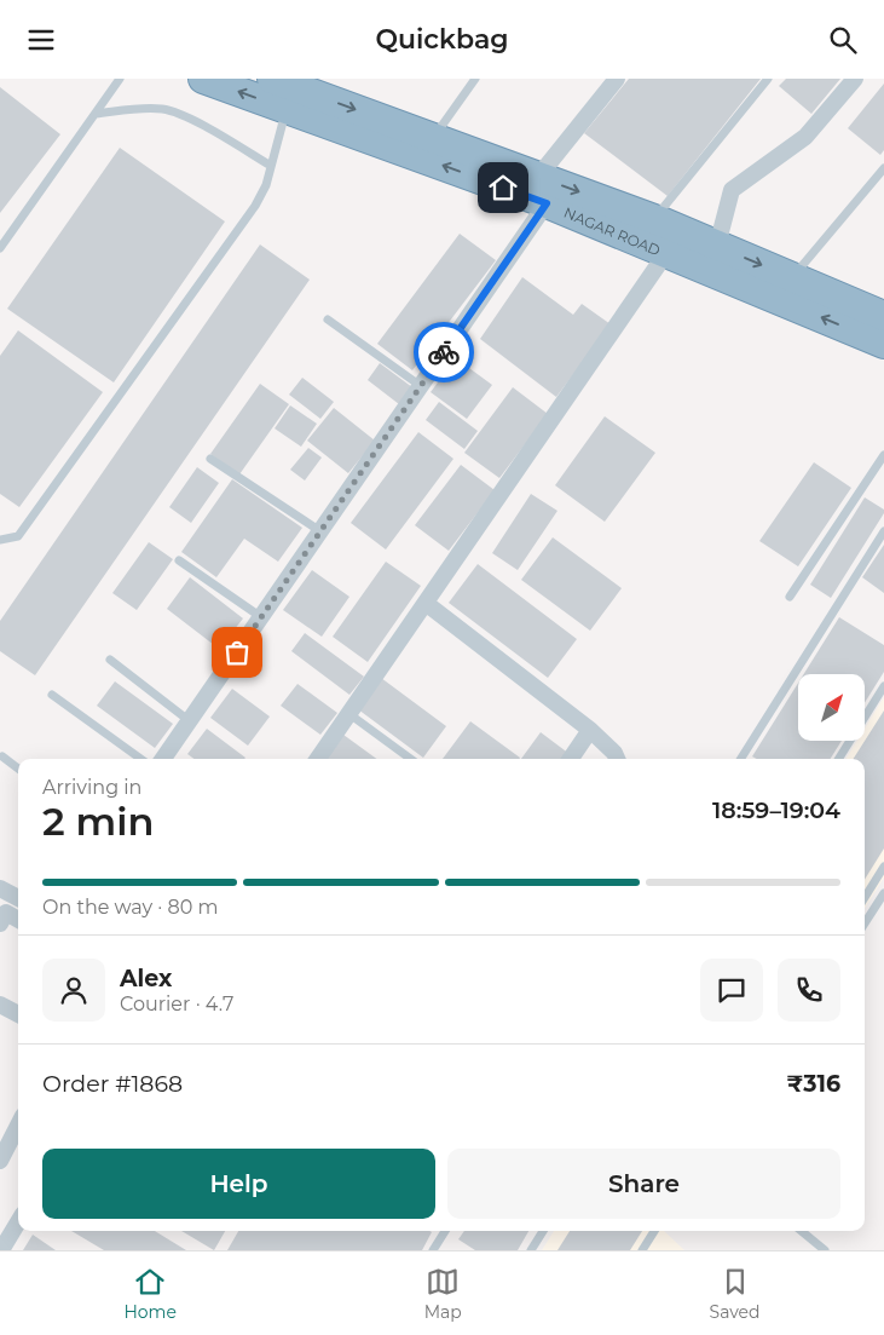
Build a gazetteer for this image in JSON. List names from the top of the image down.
{
  "streets": {
    "highway": ["NAGAR ROAD"]
  },
  "north": "top right",
  "page": {
    "header": "Quickbag",
    "heading": ["2 min", "Arriving in", "18:59–19:04"],
    "panel": [
      "Alex",
      "Courier · 4.7",
      "Order #1868",
      "₹316"
    ],
    "bar": "On the way · 80 m",
    "buttons": ["Help", "Share"],
    "tabs": ["Home", "Map", "Saved"]
  }
}
